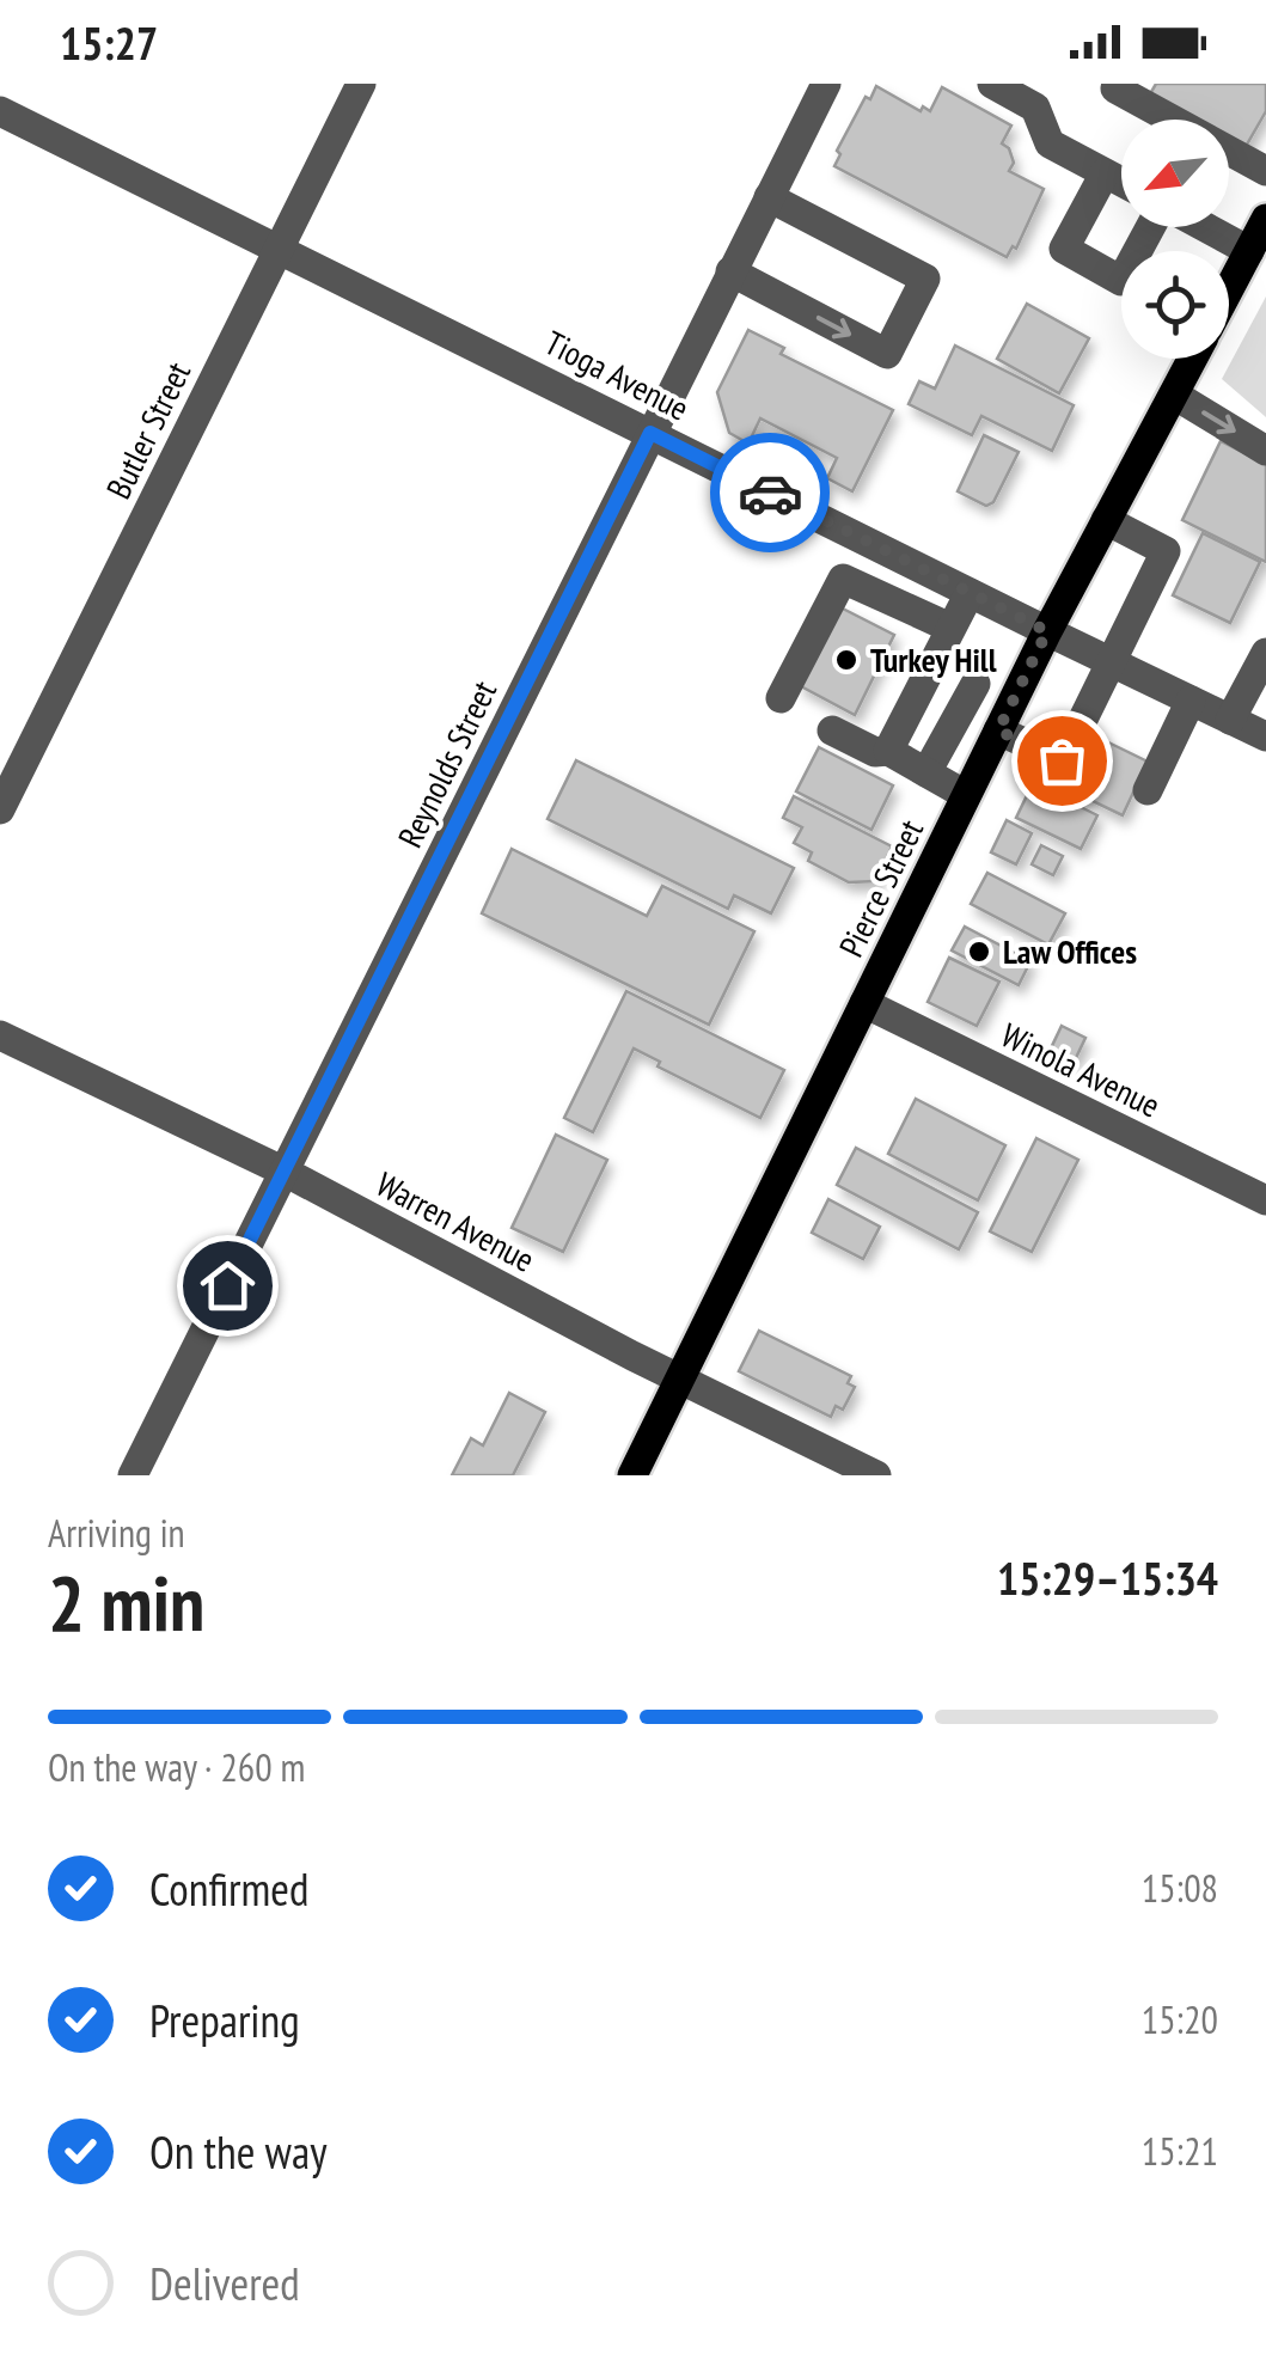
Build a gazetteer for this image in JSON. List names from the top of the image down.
{
  "streets": {
    "main road": ["Pierce Street"],
    "street": [
      "Tioga Avenue",
      "Butler Street",
      "Reynolds Street",
      "Winola Avenue",
      "Warren Avenue"
    ]
  },
  "crossings": [
    ["Tioga Avenue", "Butler Street"],
    ["Tioga Avenue", "Reynolds Street"],
    ["Tioga Avenue", "Pierce Street"],
    ["Reynolds Street", "Warren Avenue"],
    ["Pierce Street", "Winola Avenue"],
    ["Pierce Street", "Warren Avenue"]
  ],
  "places": ["Turkey Hill", "Law Offices"],
  "north": "bottom left",
  "page": {
    "status": "15:27",
    "heading": ["2 min", "Arriving in", "15:29–15:34"],
    "bar": "On the way · 260 m",
    "list": [
      ["Confirmed", "15:08"],
      ["Preparing", "15:20"],
      ["On the way", "15:21"],
      "Delivered"
    ]
  }
}
